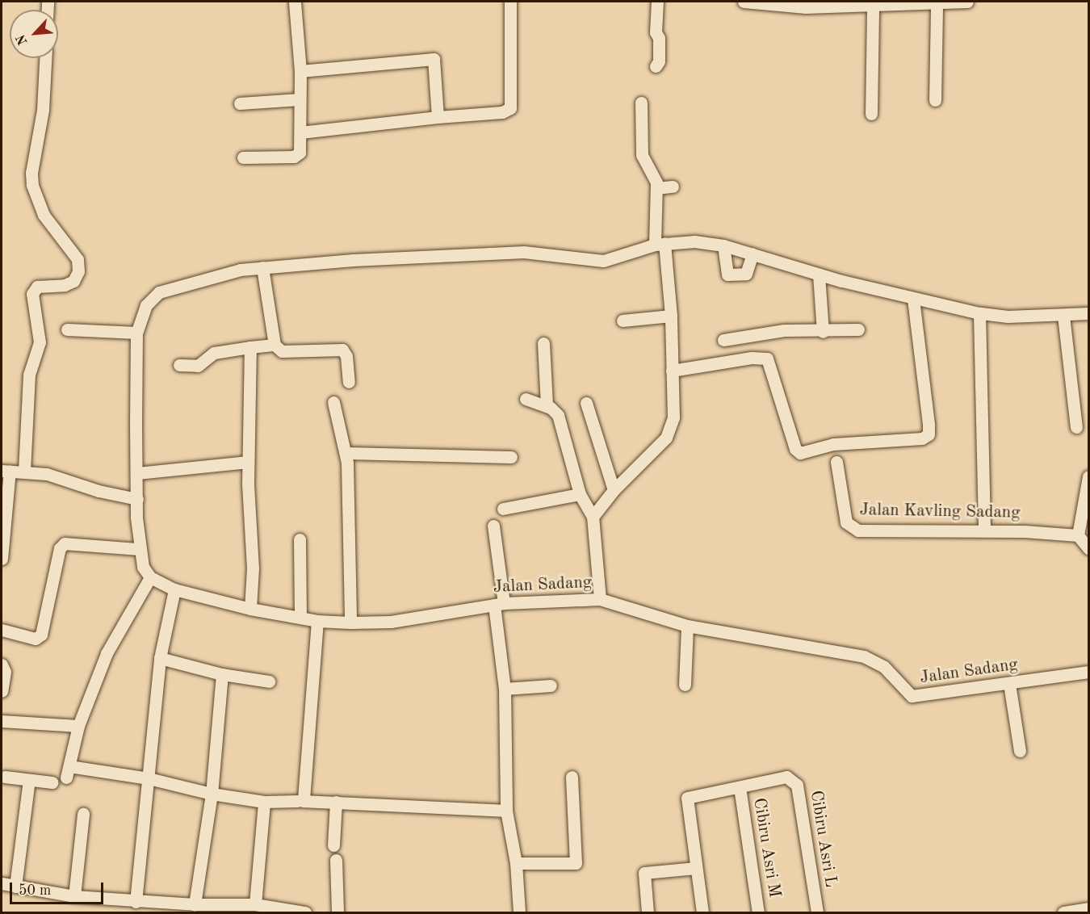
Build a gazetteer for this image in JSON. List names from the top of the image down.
{
  "streets": {
    "street": [
      "Jalan Kavling Sadang",
      "Jalan Sadang",
      "Cibiru Asri L",
      "Cibiru Asri M"
    ]
  },
  "crossings": [
    ["Cibiru Asri L", "Cibiru Asri M"]
  ],
  "scale_bar": "50 m",
  "north": "bottom left"
}
